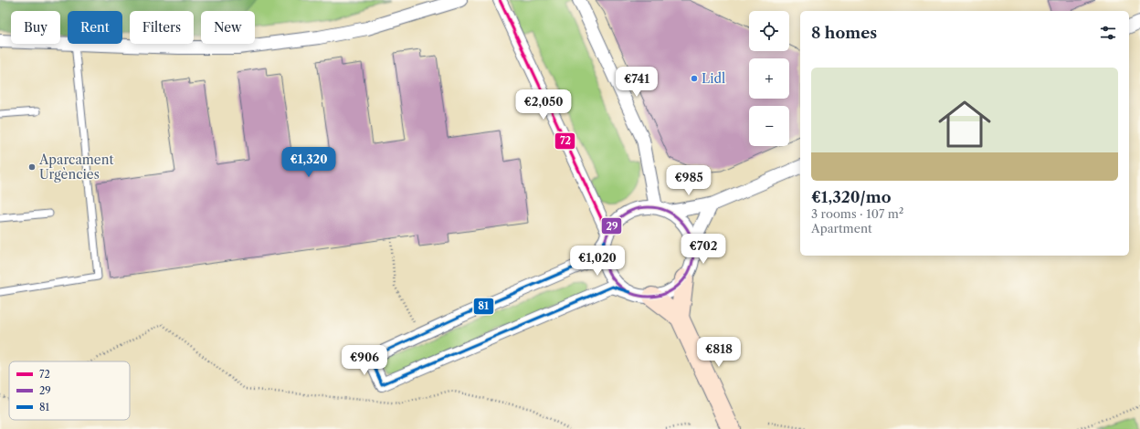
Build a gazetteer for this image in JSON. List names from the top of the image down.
{
  "places": ["Lidl", "Aparcament Urgències"],
  "lines": ["transit line 72", "transit line 29", "transit line 81"],
  "legend": ["72", "29", "81"],
  "page": {
    "map_buttons": ["+", "−"],
    "chip": [
      "Buy",
      "Rent",
      "Filters",
      "New"
    ],
    "heading": "8 homes",
    "list": [
      {
        "name": "€1,320/mo",
        "note": "3 rooms · 107 m² · Apartment"
      }
    ],
    "price": [
      "€741",
      "€2,050",
      "€1,320",
      "€985",
      "€702",
      "€1,020",
      "€818",
      "€906"
    ]
  }
}
